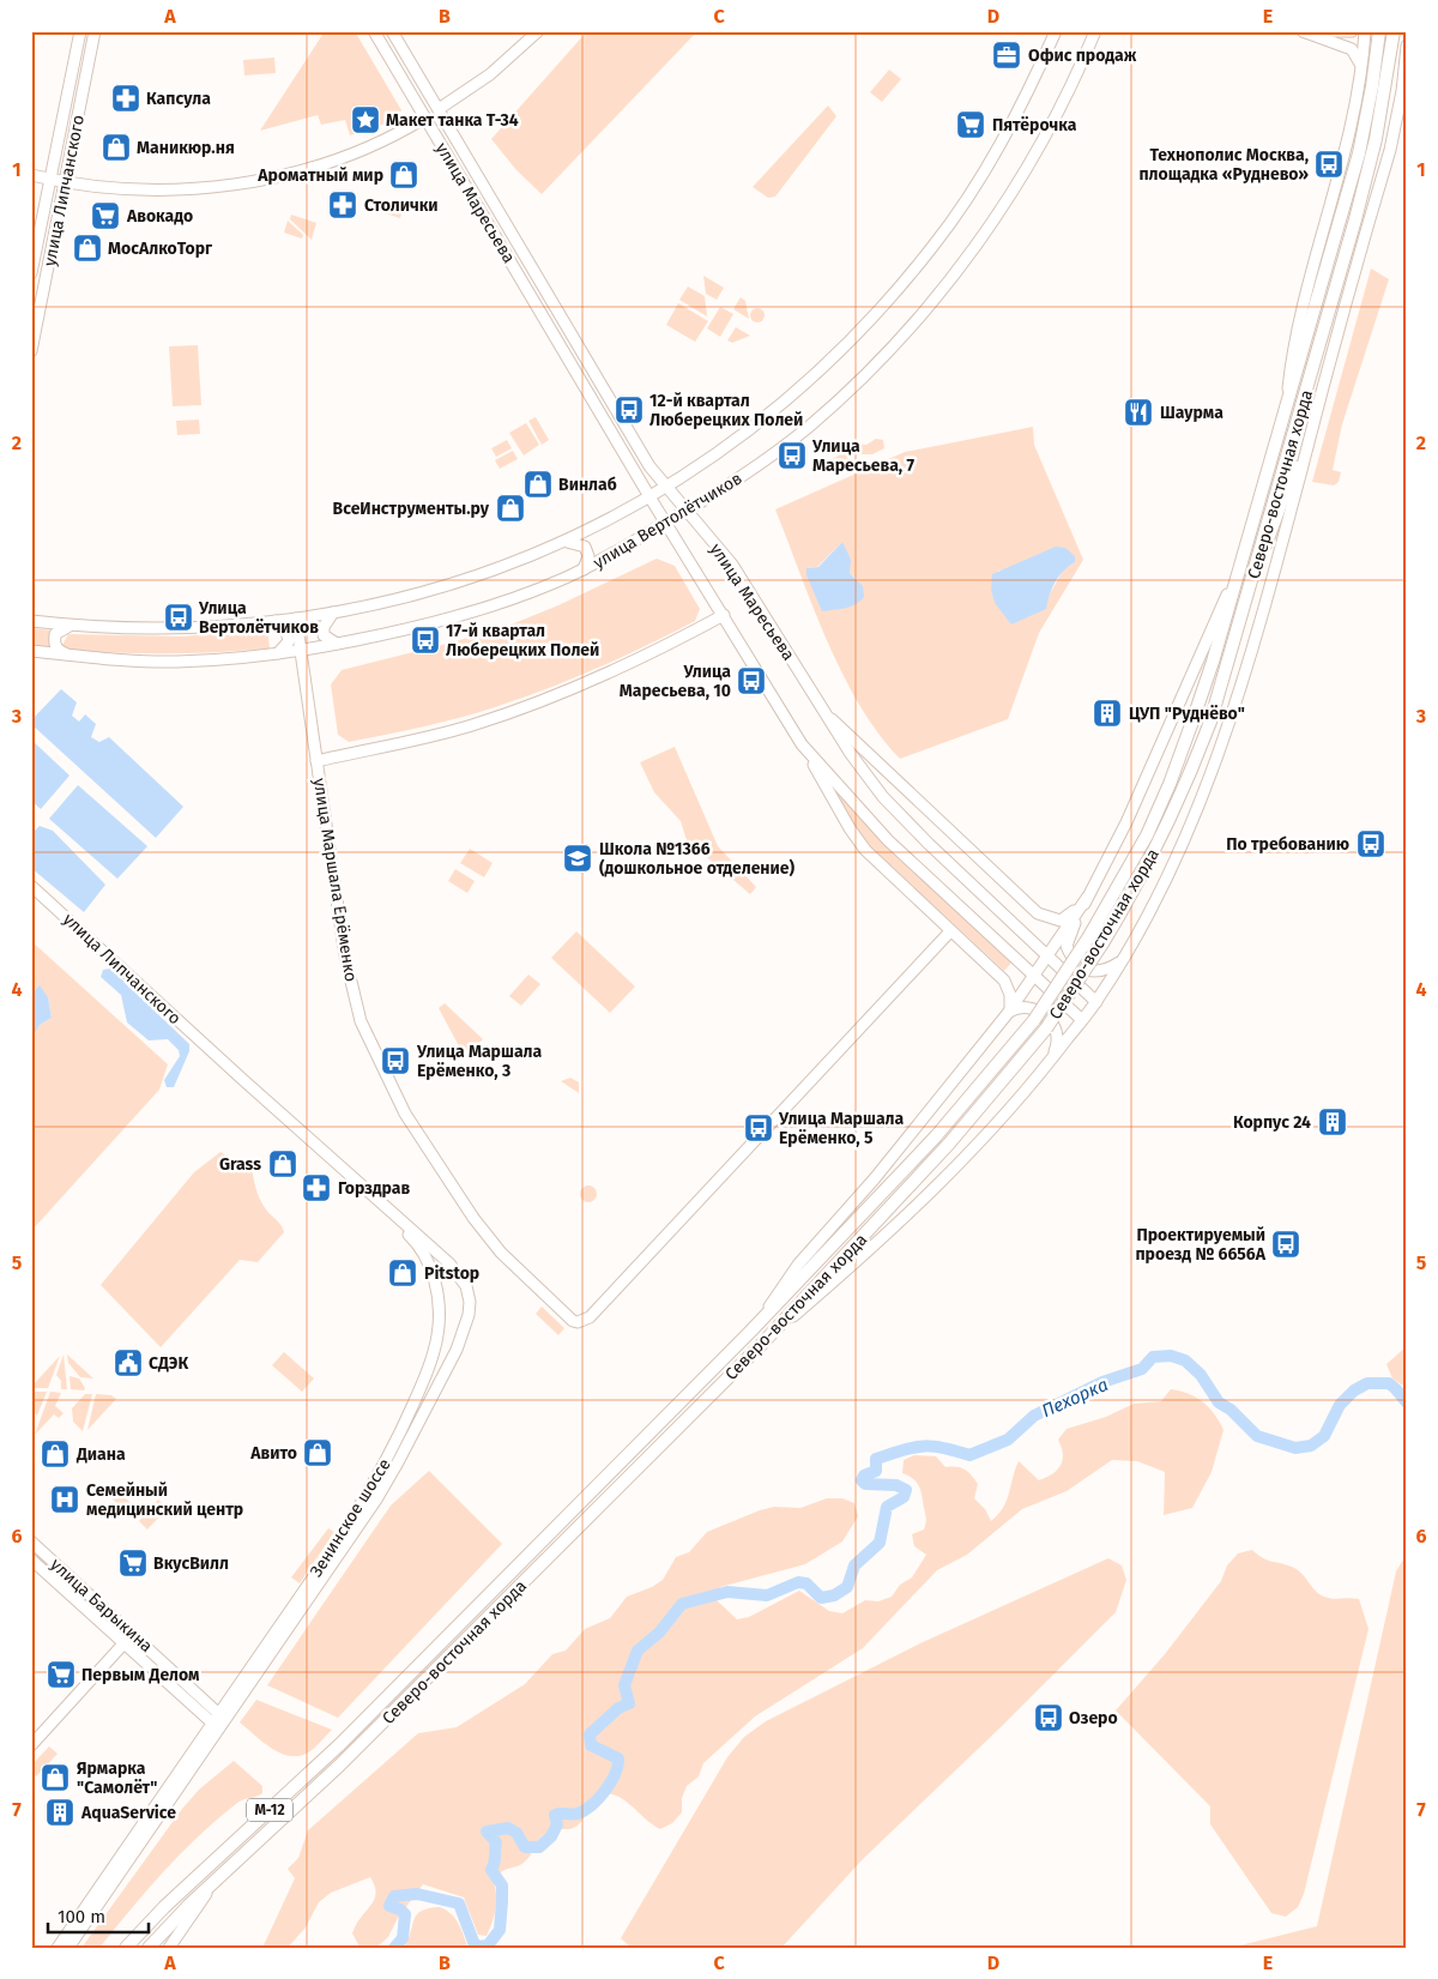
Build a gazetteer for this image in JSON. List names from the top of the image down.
{
  "streets": {
    "highway": ["Северо-восточная хорда", "М-12"],
    "street": [
      "улица Липчанского",
      "улица Маресьева",
      "улица Вертолётчиков",
      "улица Маршала Ерёменко",
      "Зенинское шоссе",
      "улица Барыкина"
    ]
  },
  "crossings": [
    ["улица Липчанского", "Зенинское шоссе"],
    ["улица Маресьева", "улица Вертолётчиков"],
    ["улица Маресьева", "улица Маршала Ерёменко"],
    ["Северо-восточная хорда", "М-12"],
    ["улица Вертолётчиков", "улица Маршала Ерёменко"],
    ["Зенинское шоссе", "улица Барыкина"]
  ],
  "water": ["Пехорка"],
  "places": {
    "office": ["Офис продаж"],
    "pharmacy": ["Капсула", "Столички", "Горздрав"],
    "place": ["Макет танка Т-34"],
    "supermarket": [
      "Пятёрочка",
      "Авокадо",
      "ВкусВилл",
      "Первым Делом"
    ],
    "shop": [
      "Маникюр.ня",
      "Ароматный мир",
      "МосАлкоТорг",
      "Винлаб",
      "ВсеИнструменты.ру",
      "Grass",
      "Pitstop",
      "Авито",
      "Диана",
      "Ярмарка \"Самолёт\""
    ],
    "bus stop": [
      "Технополис Москва, площадка «Руднево»",
      "12-й квартал Люберецких Полей",
      "Улица Маресьева, 7",
      "Улица Вертолётчиков",
      "17-й квартал Люберецких Полей",
      "Улица Маресьева, 10",
      "По требованию",
      "Улица Маршала Ерёменко, 3",
      "Улица Маршала Ерёменко, 5",
      "Проектируемый проезд № 6656А",
      "Озеро"
    ],
    "restaurant": ["Шаурма"],
    "building": ["ЦУП \"Руднёво\"", "Корпус 24", "AquaService"],
    "school or university": ["Школа №1366 (дошкольное отделение)"],
    "public building": ["СДЭК"],
    "hospital": ["Семейный медицинский центр"]
  },
  "scale_bar": "100 m",
  "grid": {
    "columns": [
      "A",
      "B",
      "C",
      "D",
      "E"
    ],
    "rows": [
      "1",
      "2",
      "3",
      "4",
      "5",
      "6",
      "7"
    ]
  }
}
